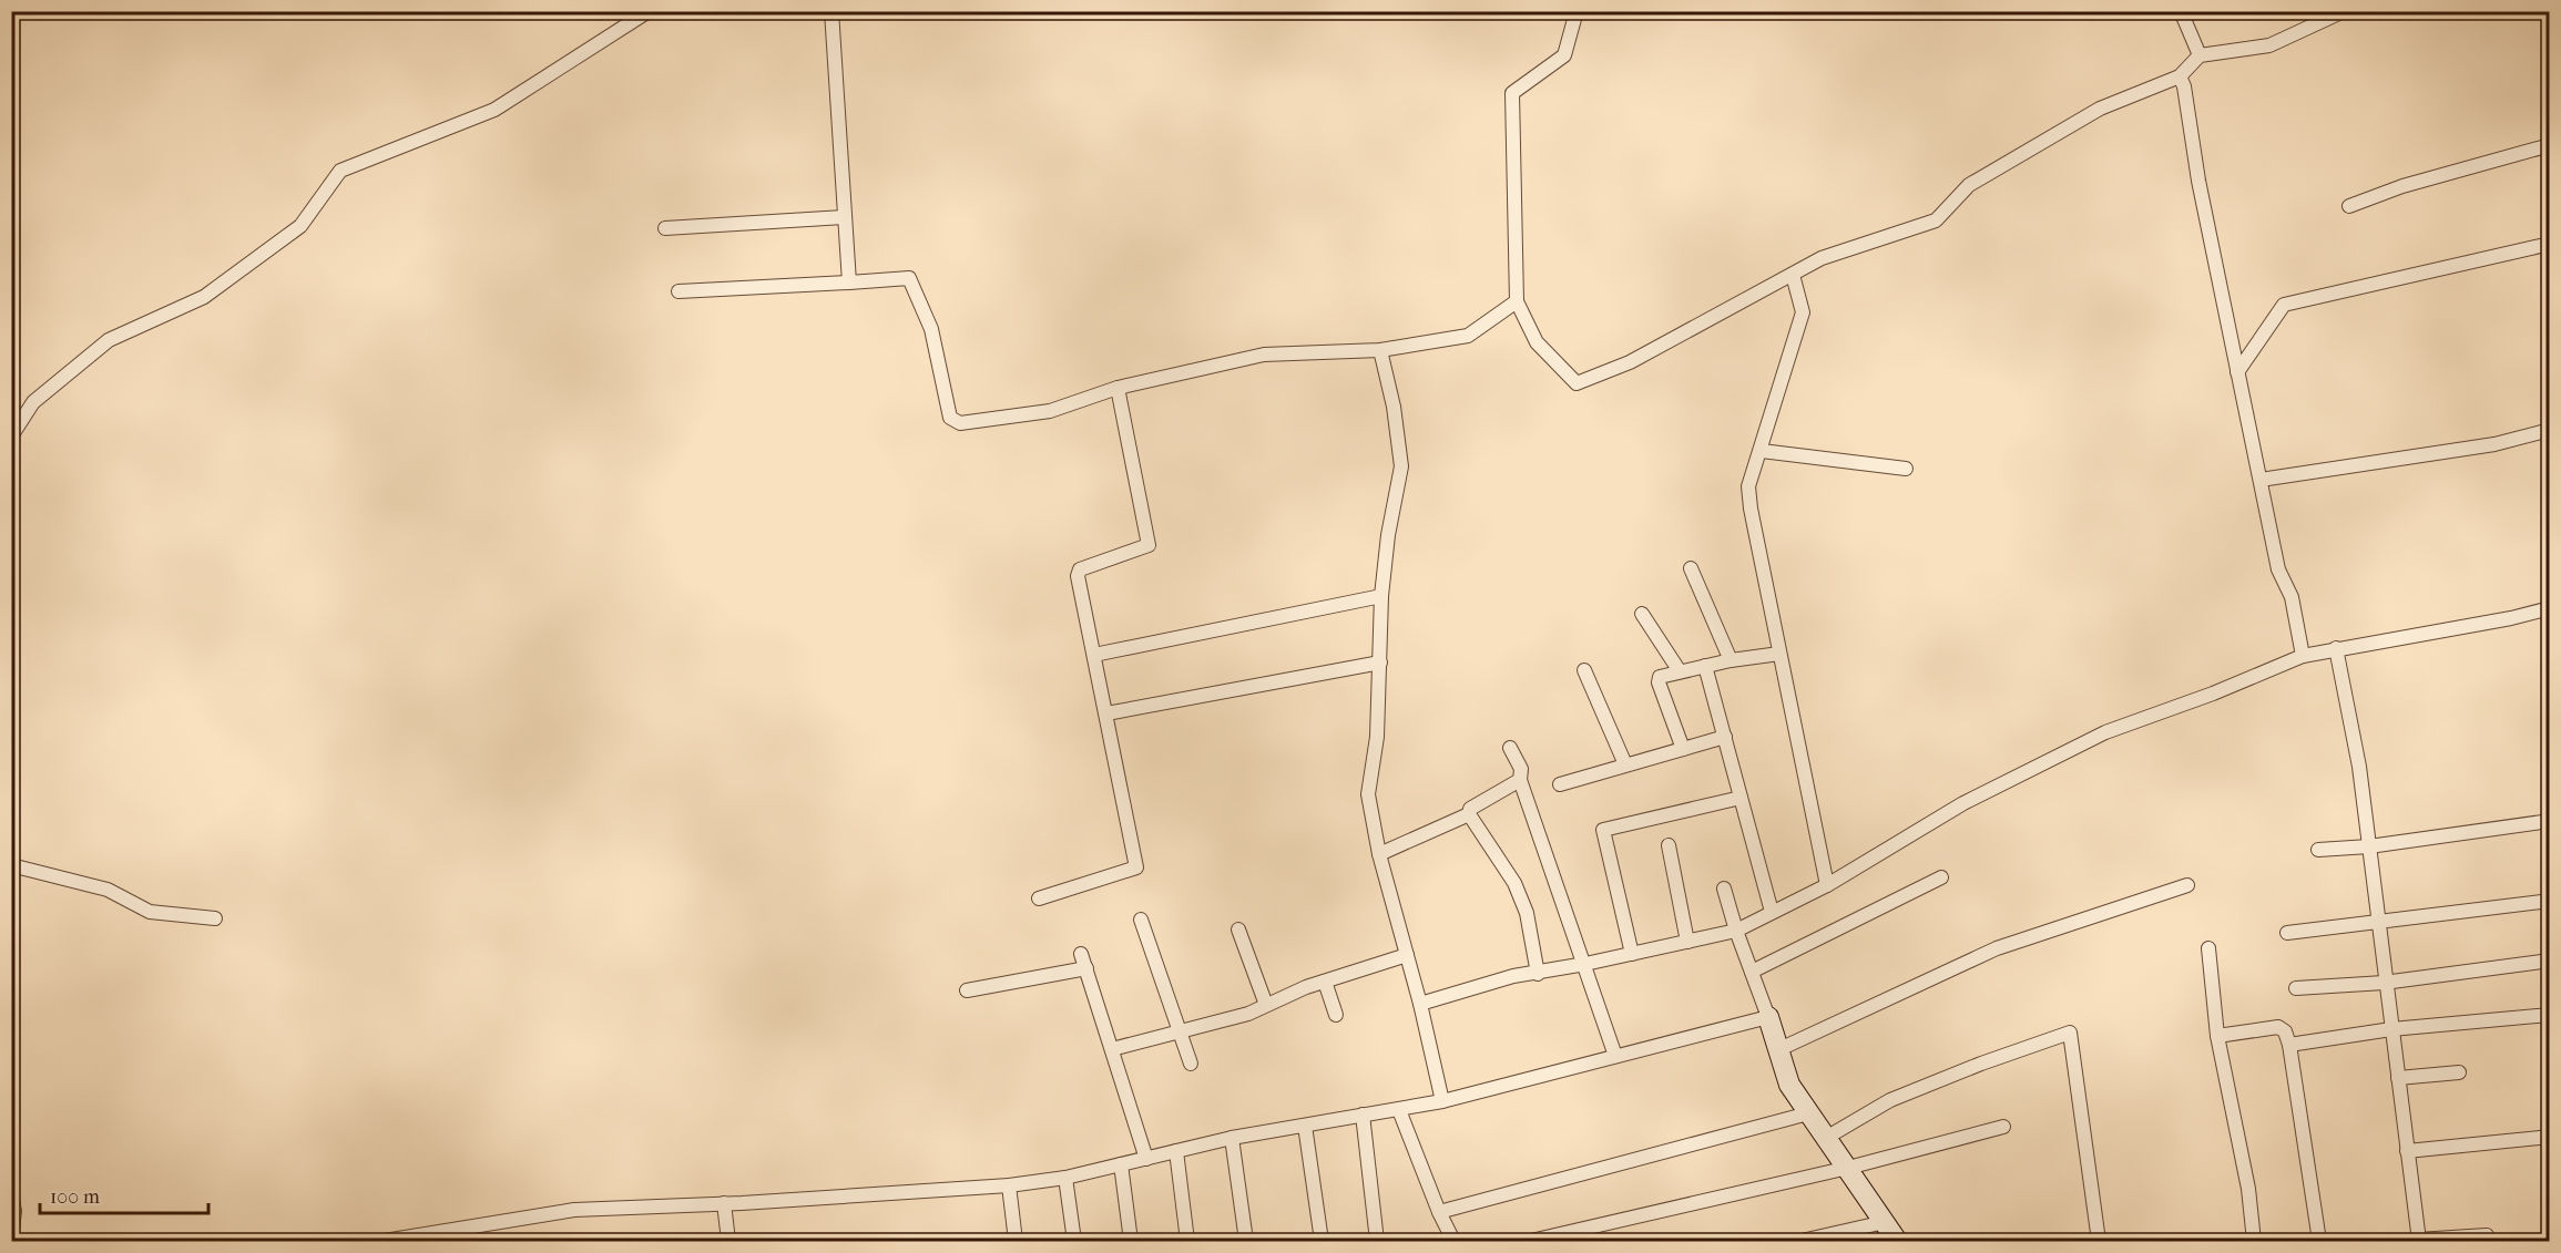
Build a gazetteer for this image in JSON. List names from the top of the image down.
{
  "scale_bar": "100 m"
}
